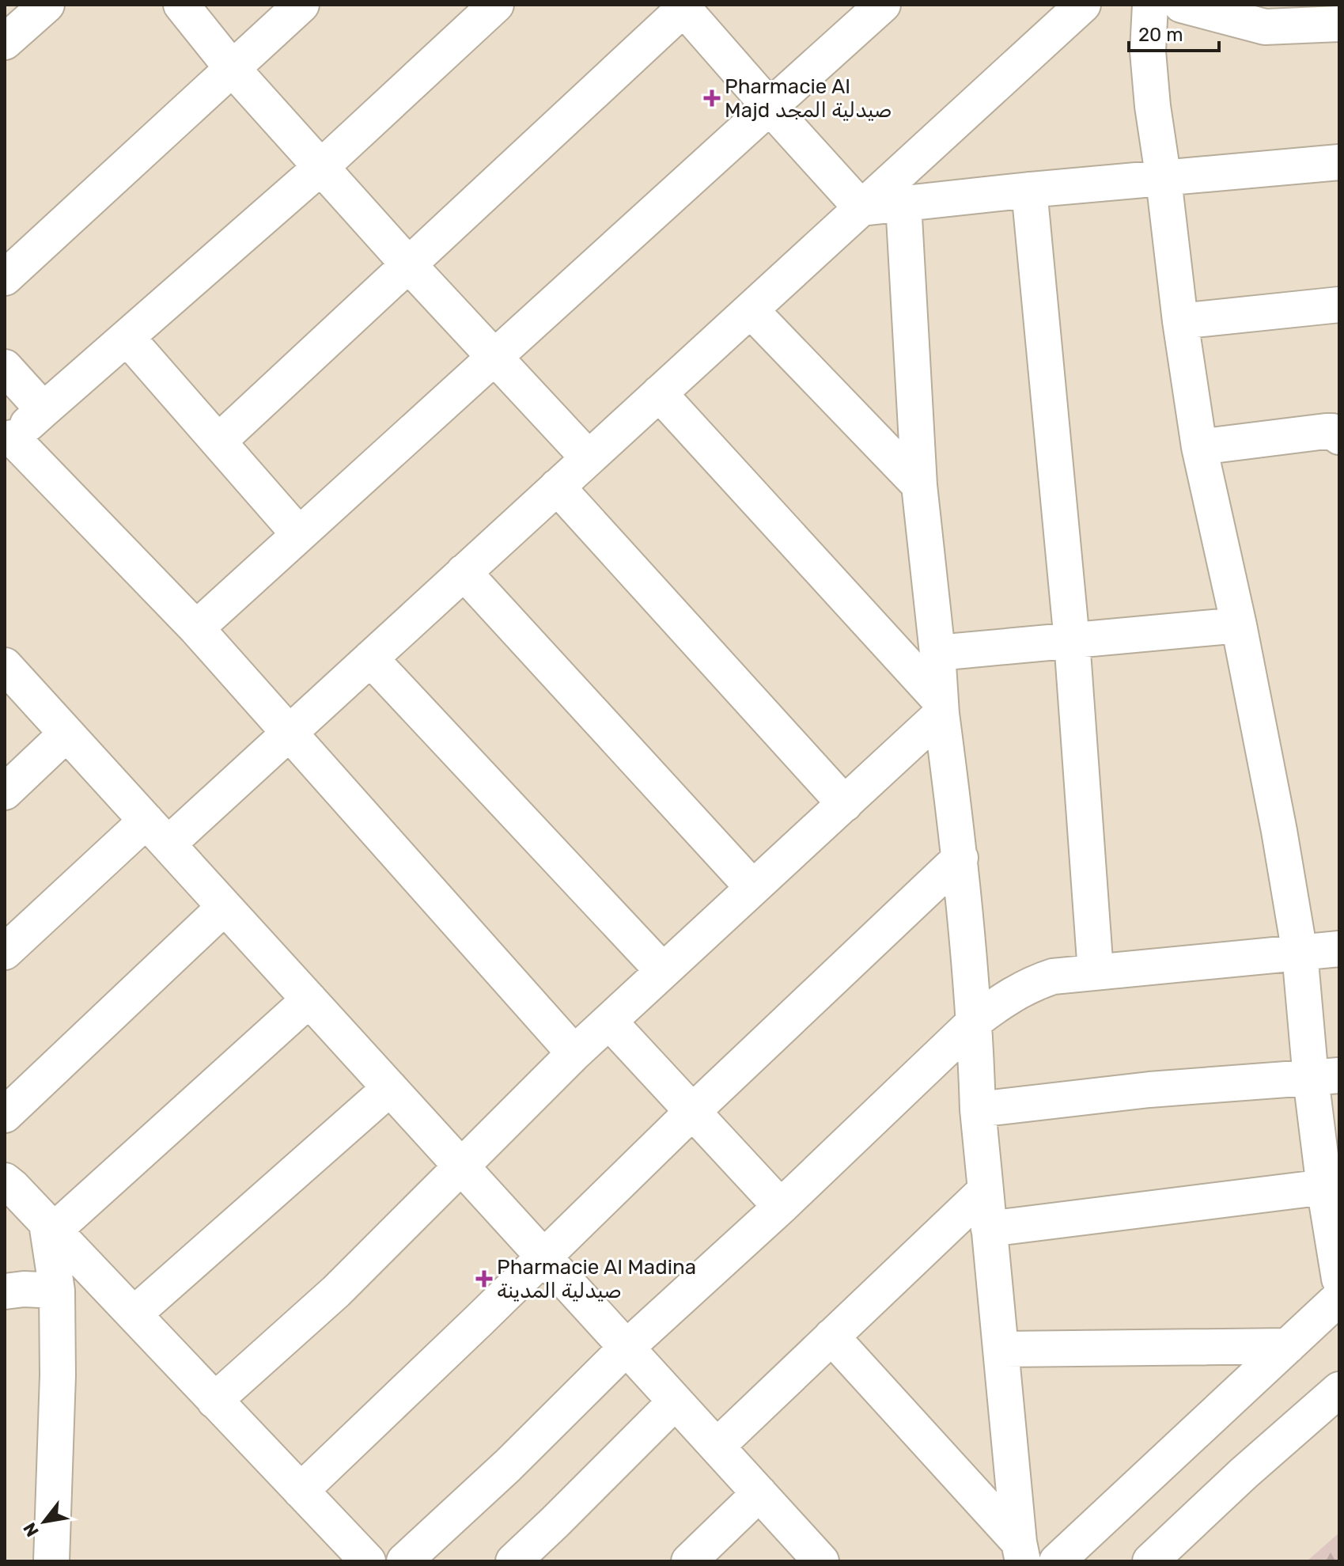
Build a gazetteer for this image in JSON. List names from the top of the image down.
{
  "places": {
    "health": ["Pharmacie Al Majd صيدلية المجد", "Pharmacie Al Madina صيدلية المدينة"]
  },
  "scale_bar": "20 m",
  "north": "bottom left"
}
